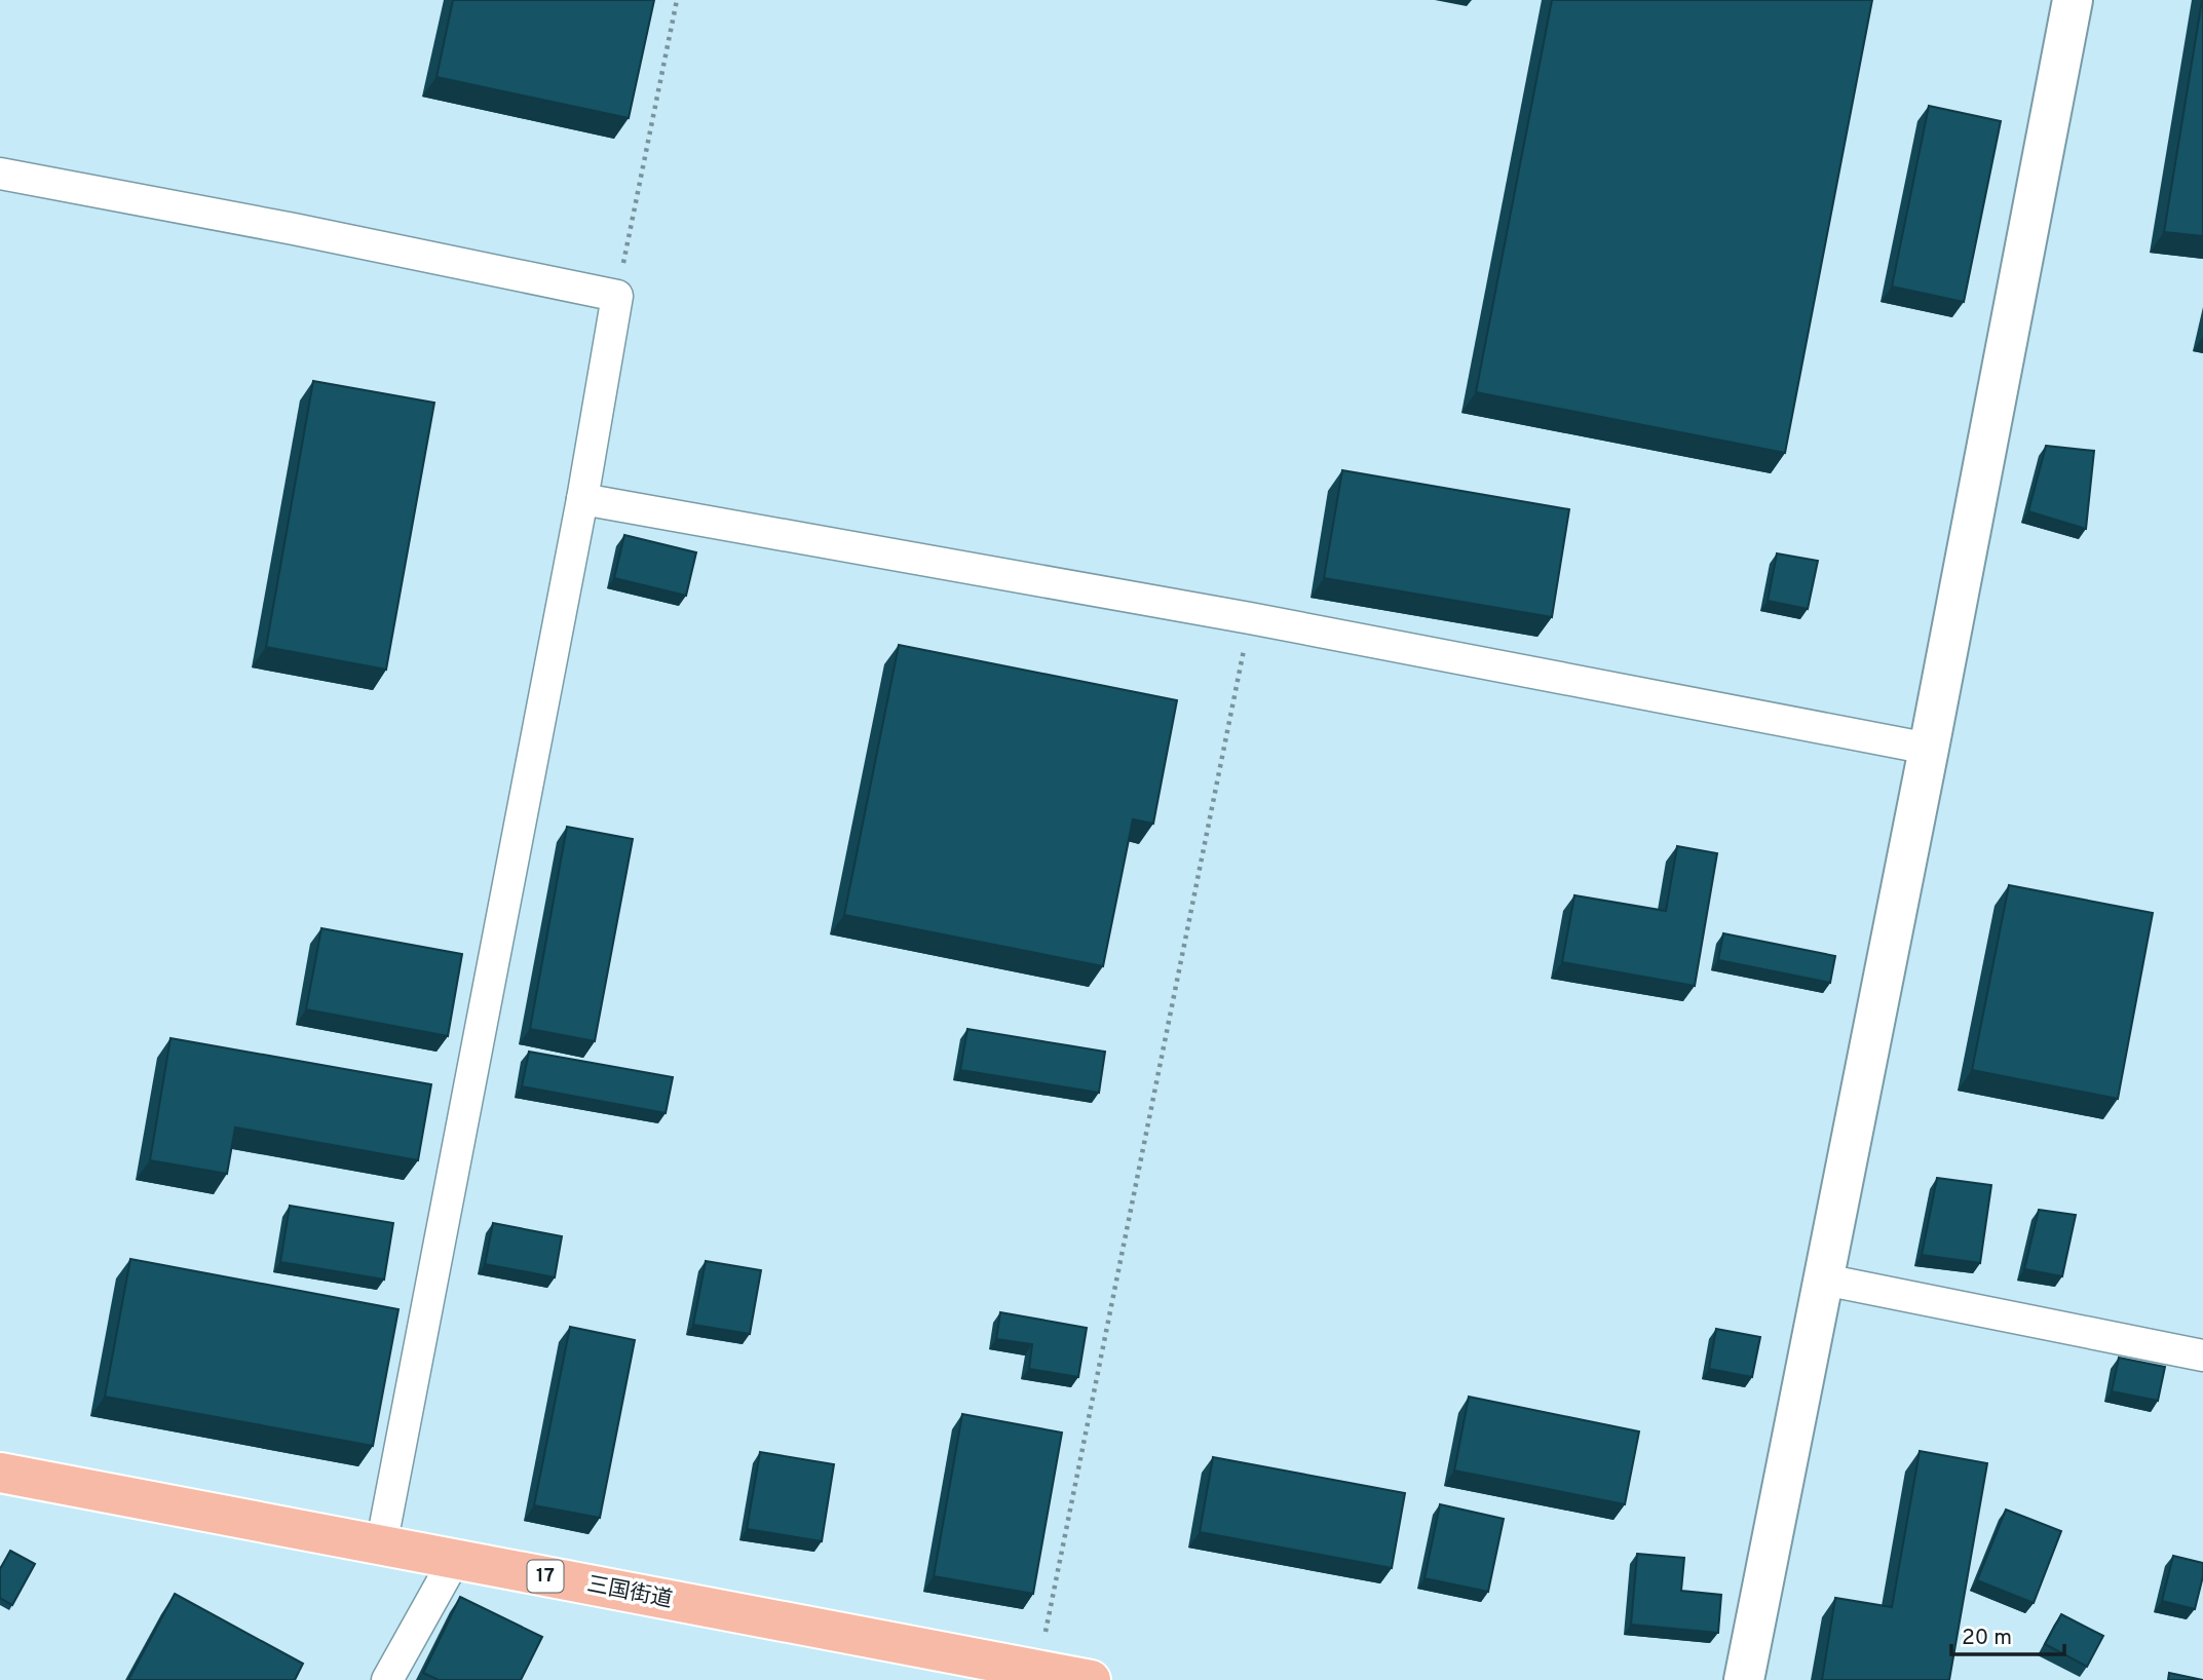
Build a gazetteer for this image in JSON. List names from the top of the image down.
{
  "streets": {
    "highway": ["17", "三国街道"]
  },
  "scale_bar": "20 m"
}
